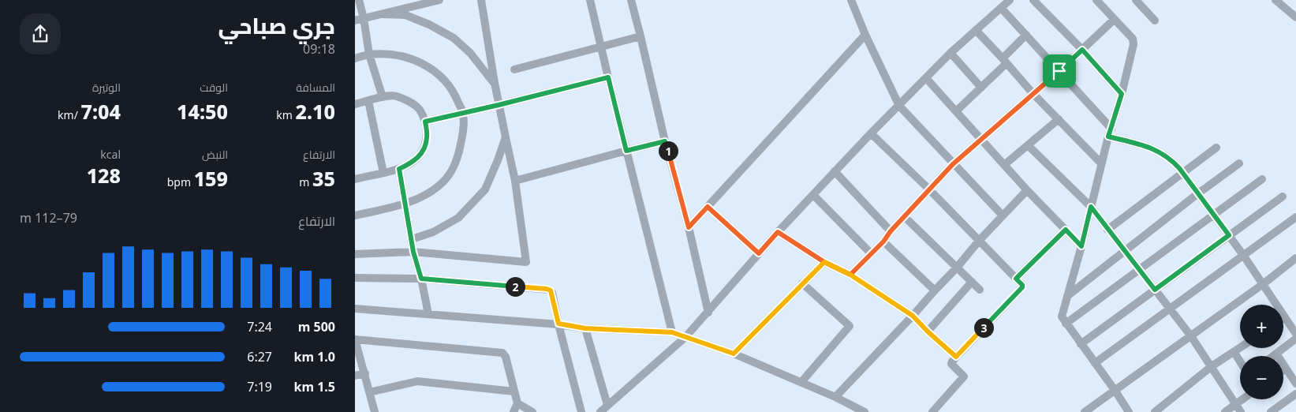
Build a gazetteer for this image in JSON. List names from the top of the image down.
{
  "page": {
    "heading": ["جري صباحي", "09:18"],
    "stats": [
      ["المسافة", "2.10 km"],
      ["الوقت", "14:50"],
      ["الوتيرة", "7:04 /km"],
      ["الارتفاع", "35 m"],
      ["النبض", "159 bpm"],
      ["kcal", "128"]
    ],
    "pins": ["1", "2", "3"],
    "chart": ["الارتفاع", "79–112 m"],
    "map_buttons": ["+", "−"],
    "list": [
      {
        "name": "500 m",
        "note": "7:24"
      },
      {
        "name": "1.0 km",
        "note": "6:27"
      },
      {
        "name": "1.5 km",
        "note": "7:19"
      }
    ]
  }
}
